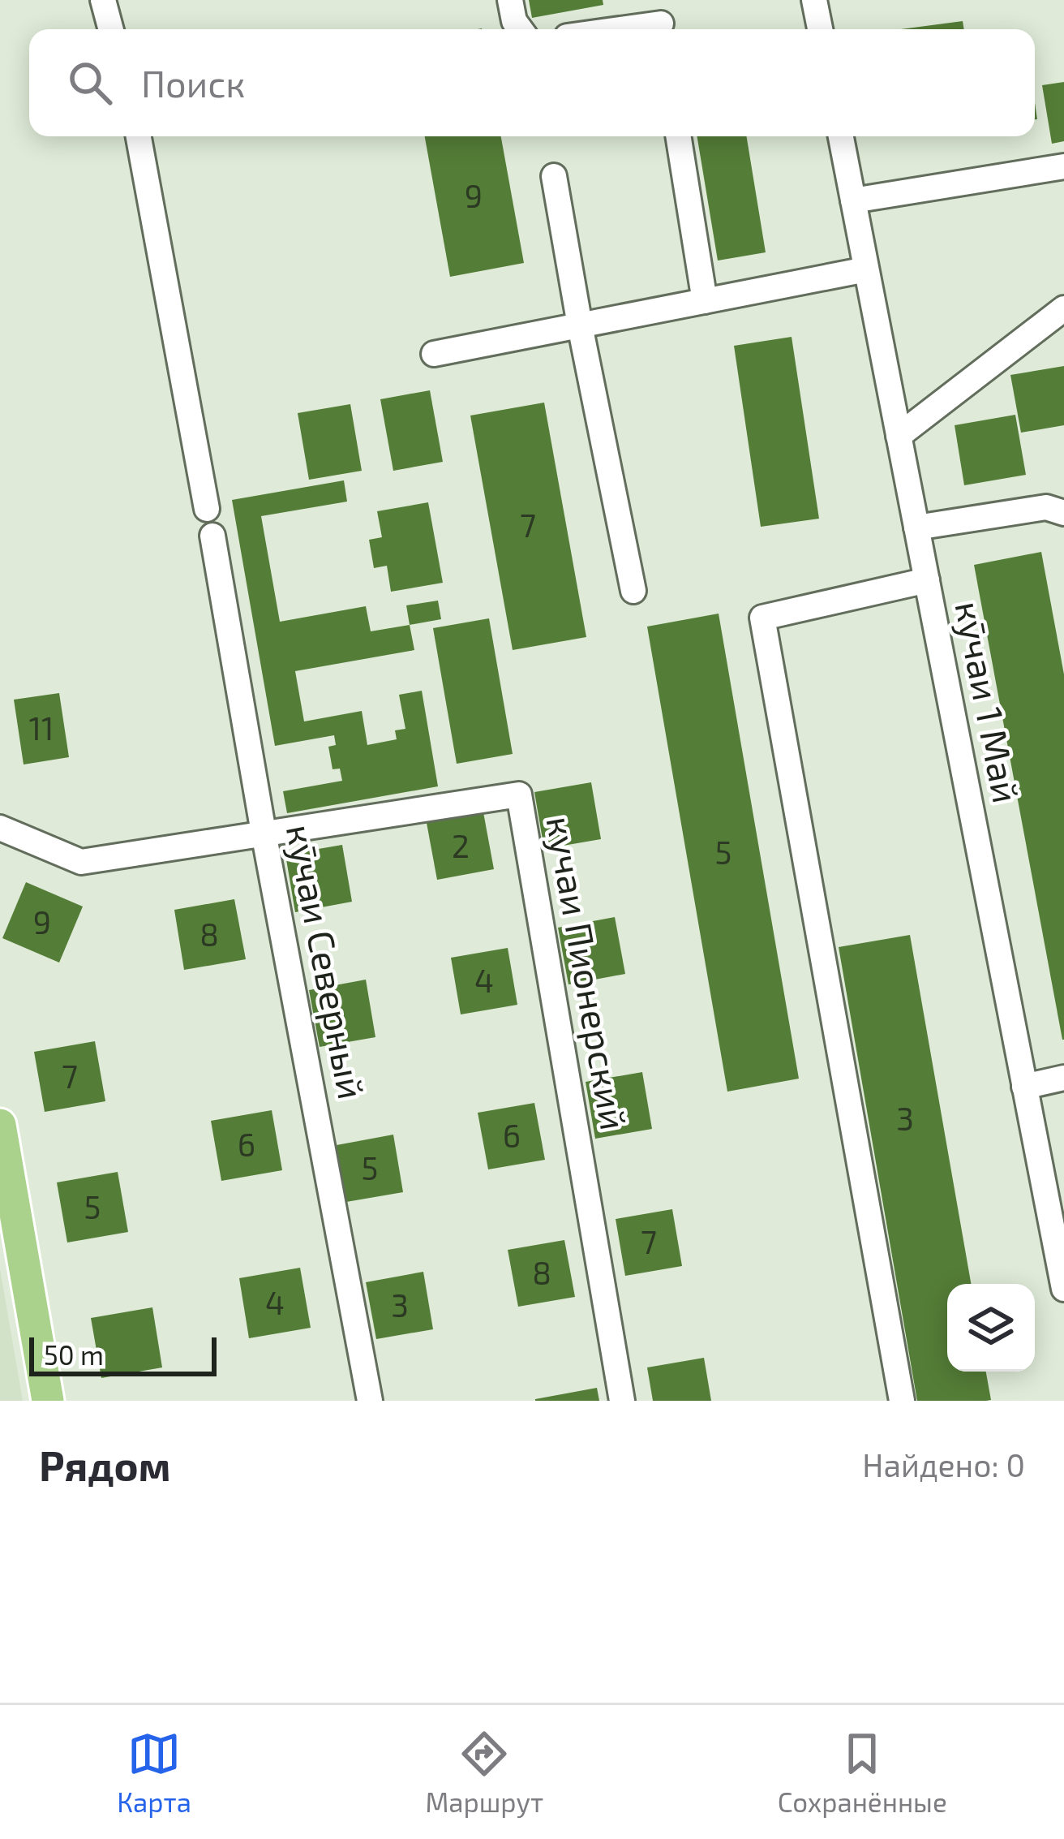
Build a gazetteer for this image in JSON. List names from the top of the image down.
{
  "streets": {
    "street": ["кӯчаи 1 Май", "кӯчаи Северный", "кучаи Пионерский"]
  },
  "crossings": [
    ["кӯчаи Северный", "кучаи Пионерский"]
  ],
  "house_numbers": [
    "9",
    "7",
    "11",
    "2",
    "5",
    "9",
    "8",
    "4",
    "7",
    "3",
    "6",
    "6",
    "5",
    "5",
    "7",
    "8",
    "4",
    "3"
  ],
  "scale_bar": "50 m",
  "page": {
    "search": "Поиск",
    "scale": "50 m",
    "heading": ["Рядом", "Найдено: 0"],
    "nav": ["Карта", "Маршрут", "Сохранённые"]
  }
}
